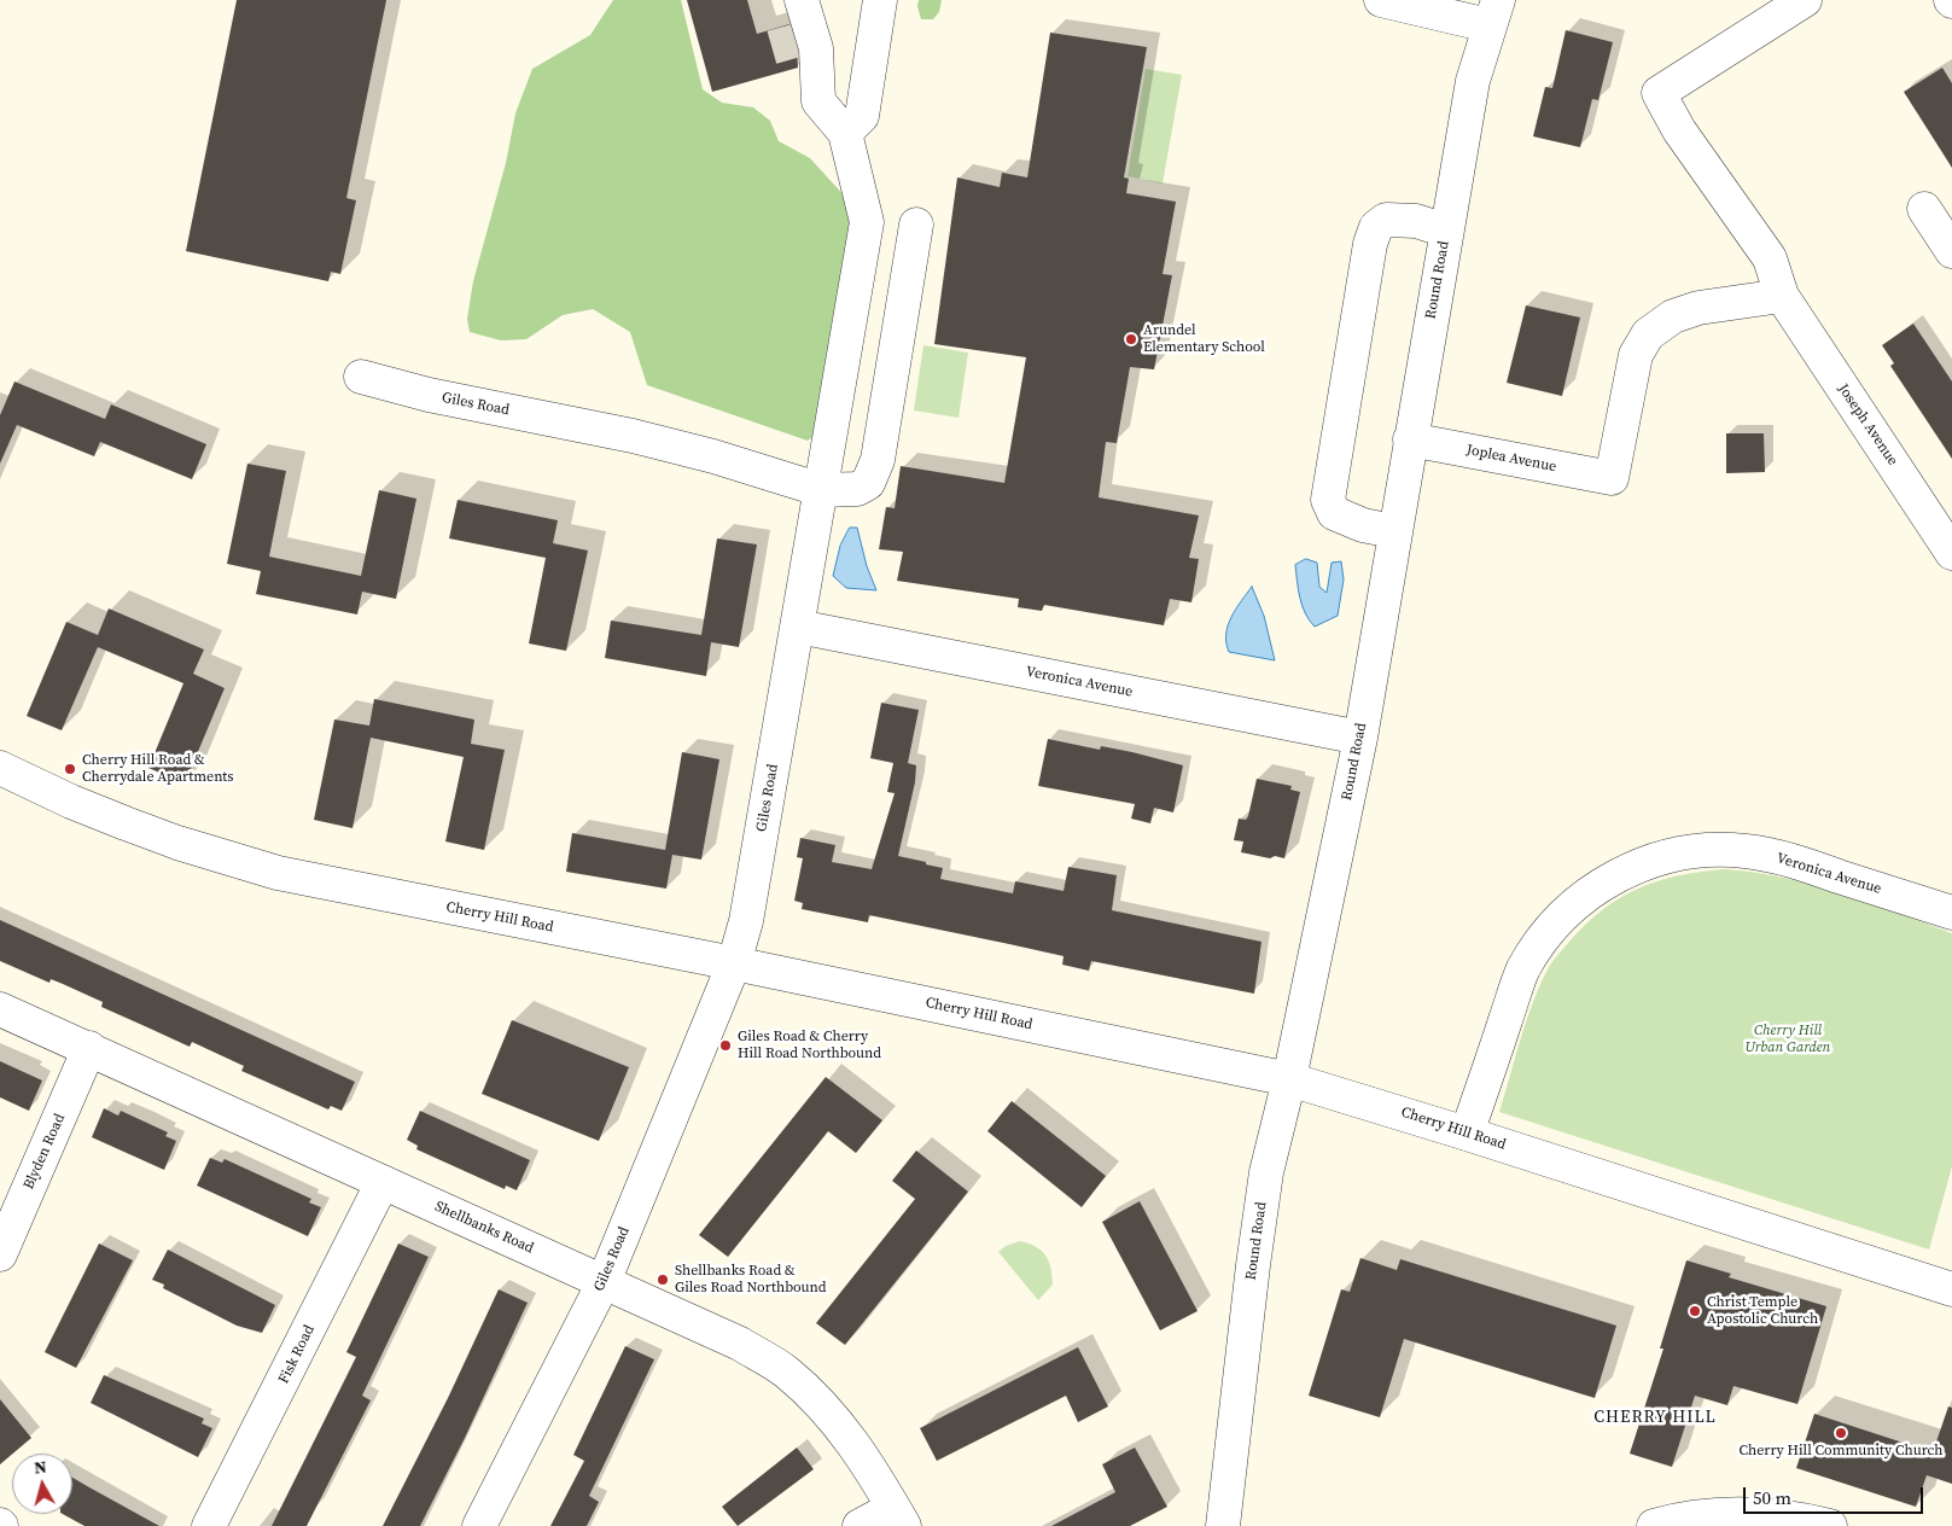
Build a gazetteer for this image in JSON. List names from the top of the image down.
{
  "streets": {
    "street": [
      "Round Road",
      "Giles Road",
      "Joseph Avenue",
      "Joplea Avenue",
      "Veronica Avenue",
      "Cherry Hill Road",
      "Blyden Road",
      "Shellbanks Road",
      "Fisk Road"
    ]
  },
  "crossings": [
    ["Round Road", "Joplea Avenue"],
    ["Round Road", "Veronica Avenue"],
    ["Round Road", "Cherry Hill Road"],
    ["Giles Road", "Veronica Avenue"],
    ["Giles Road", "Cherry Hill Road"],
    ["Giles Road", "Shellbanks Road"],
    ["Joseph Avenue", "Joplea Avenue"],
    ["Veronica Avenue", "Cherry Hill Road"],
    ["Blyden Road", "Shellbanks Road"],
    ["Shellbanks Road", "Fisk Road"]
  ],
  "districts": ["CHERRY HILL"],
  "parks": ["Cherry Hill Urban Garden"],
  "places": [
    "Arundel Elementary School",
    "Cherry Hill Road & Cherrydale Apartments",
    "Giles Road & Cherry Hill Road Northbound",
    "Shellbanks Road & Giles Road Northbound",
    "Christ Temple Apostolic Church",
    "Cherry Hill Community Church"
  ],
  "scale_bar": "50 m",
  "north": "top"
}
